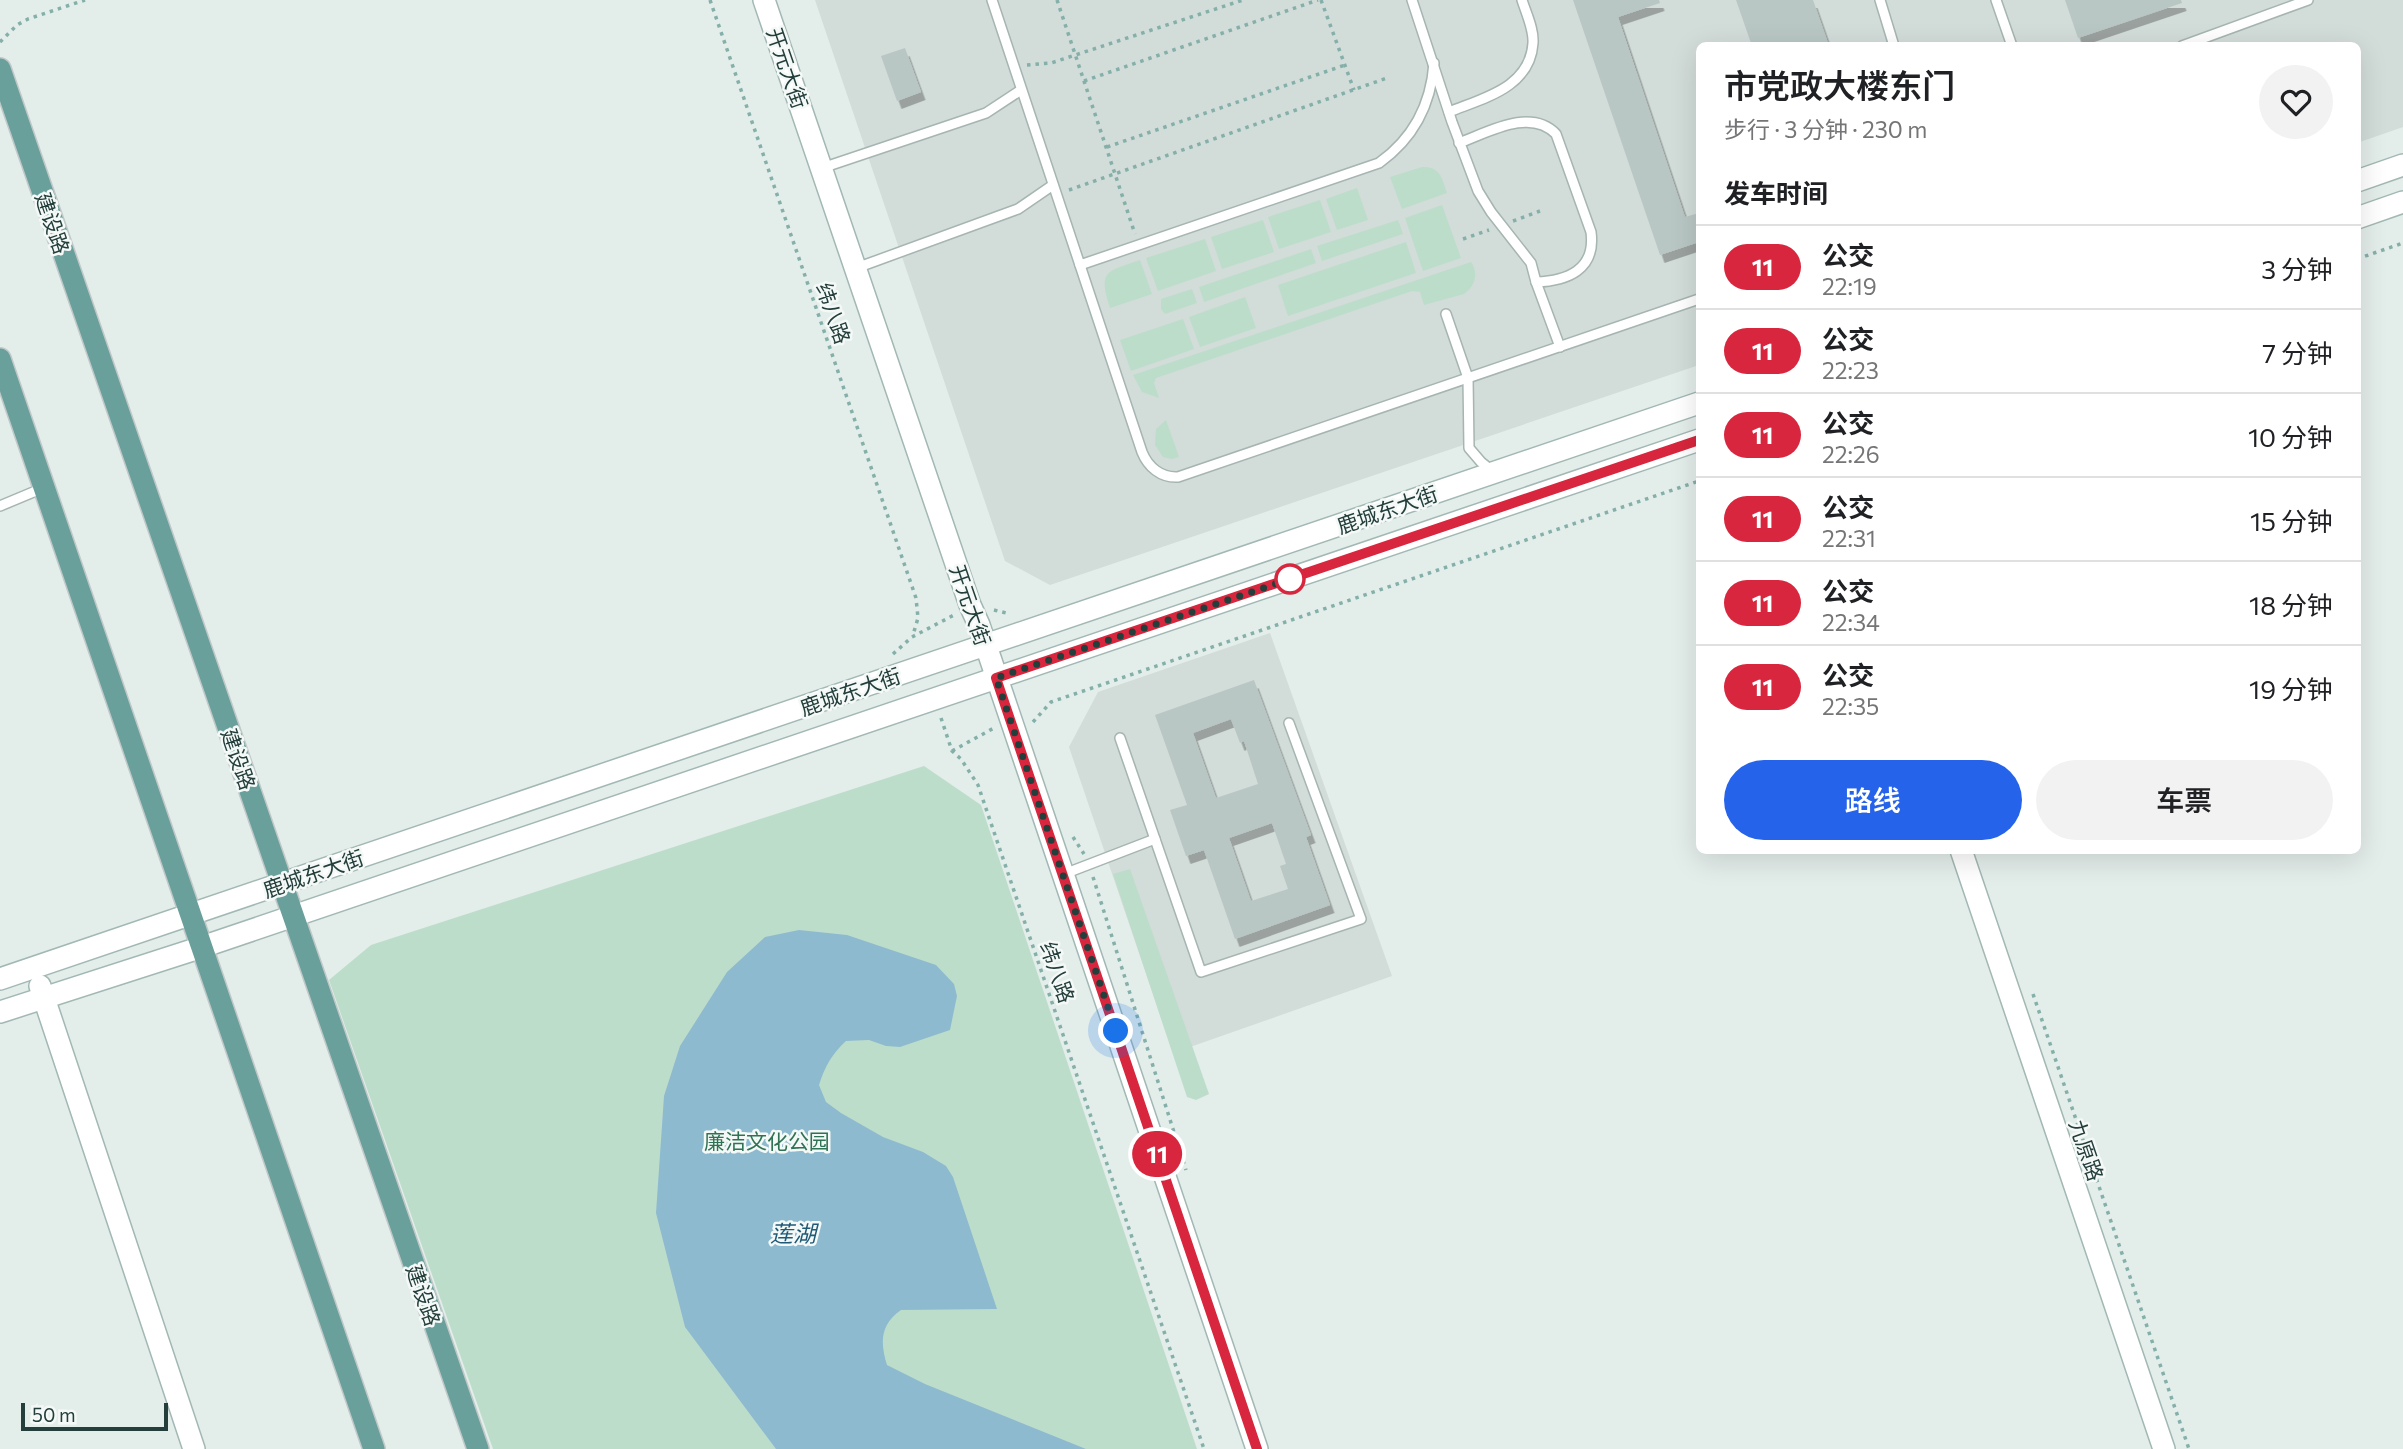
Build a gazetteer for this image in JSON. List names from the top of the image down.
{
  "streets": {
    "main road": [
      "开元大街",
      "建设路",
      "鹿城东大街",
      "九原路"
    ],
    "path": ["纬八路"]
  },
  "crossings": [
    ["开元大街", "纬八路"],
    ["开元大街", "鹿城东大街"],
    ["建设路", "鹿城东大街"]
  ],
  "water": ["莲湖"],
  "parks": ["廉洁文化公园"],
  "lines": ["bus line 11"],
  "scale_bar": "50 m",
  "page": {
    "on_map": "11",
    "heading": [
      ["市党政大楼东门", "步行 · 3 分钟 · 230 m"],
      "发车时间"
    ],
    "list": [
      {
        "mark": "11",
        "name": "公交",
        "note": "22:19",
        "value": "3 分钟"
      },
      {
        "mark": "11",
        "name": "公交",
        "note": "22:23",
        "value": "7 分钟"
      },
      {
        "mark": "11",
        "name": "公交",
        "note": "22:26",
        "value": "10 分钟"
      },
      {
        "mark": "11",
        "name": "公交",
        "note": "22:31",
        "value": "15 分钟"
      },
      {
        "mark": "11",
        "name": "公交",
        "note": "22:34",
        "value": "18 分钟"
      },
      {
        "mark": "11",
        "name": "公交",
        "note": "22:35",
        "value": "19 分钟"
      }
    ],
    "buttons": ["路线", "车票"],
    "scale": "50 m"
  }
}
